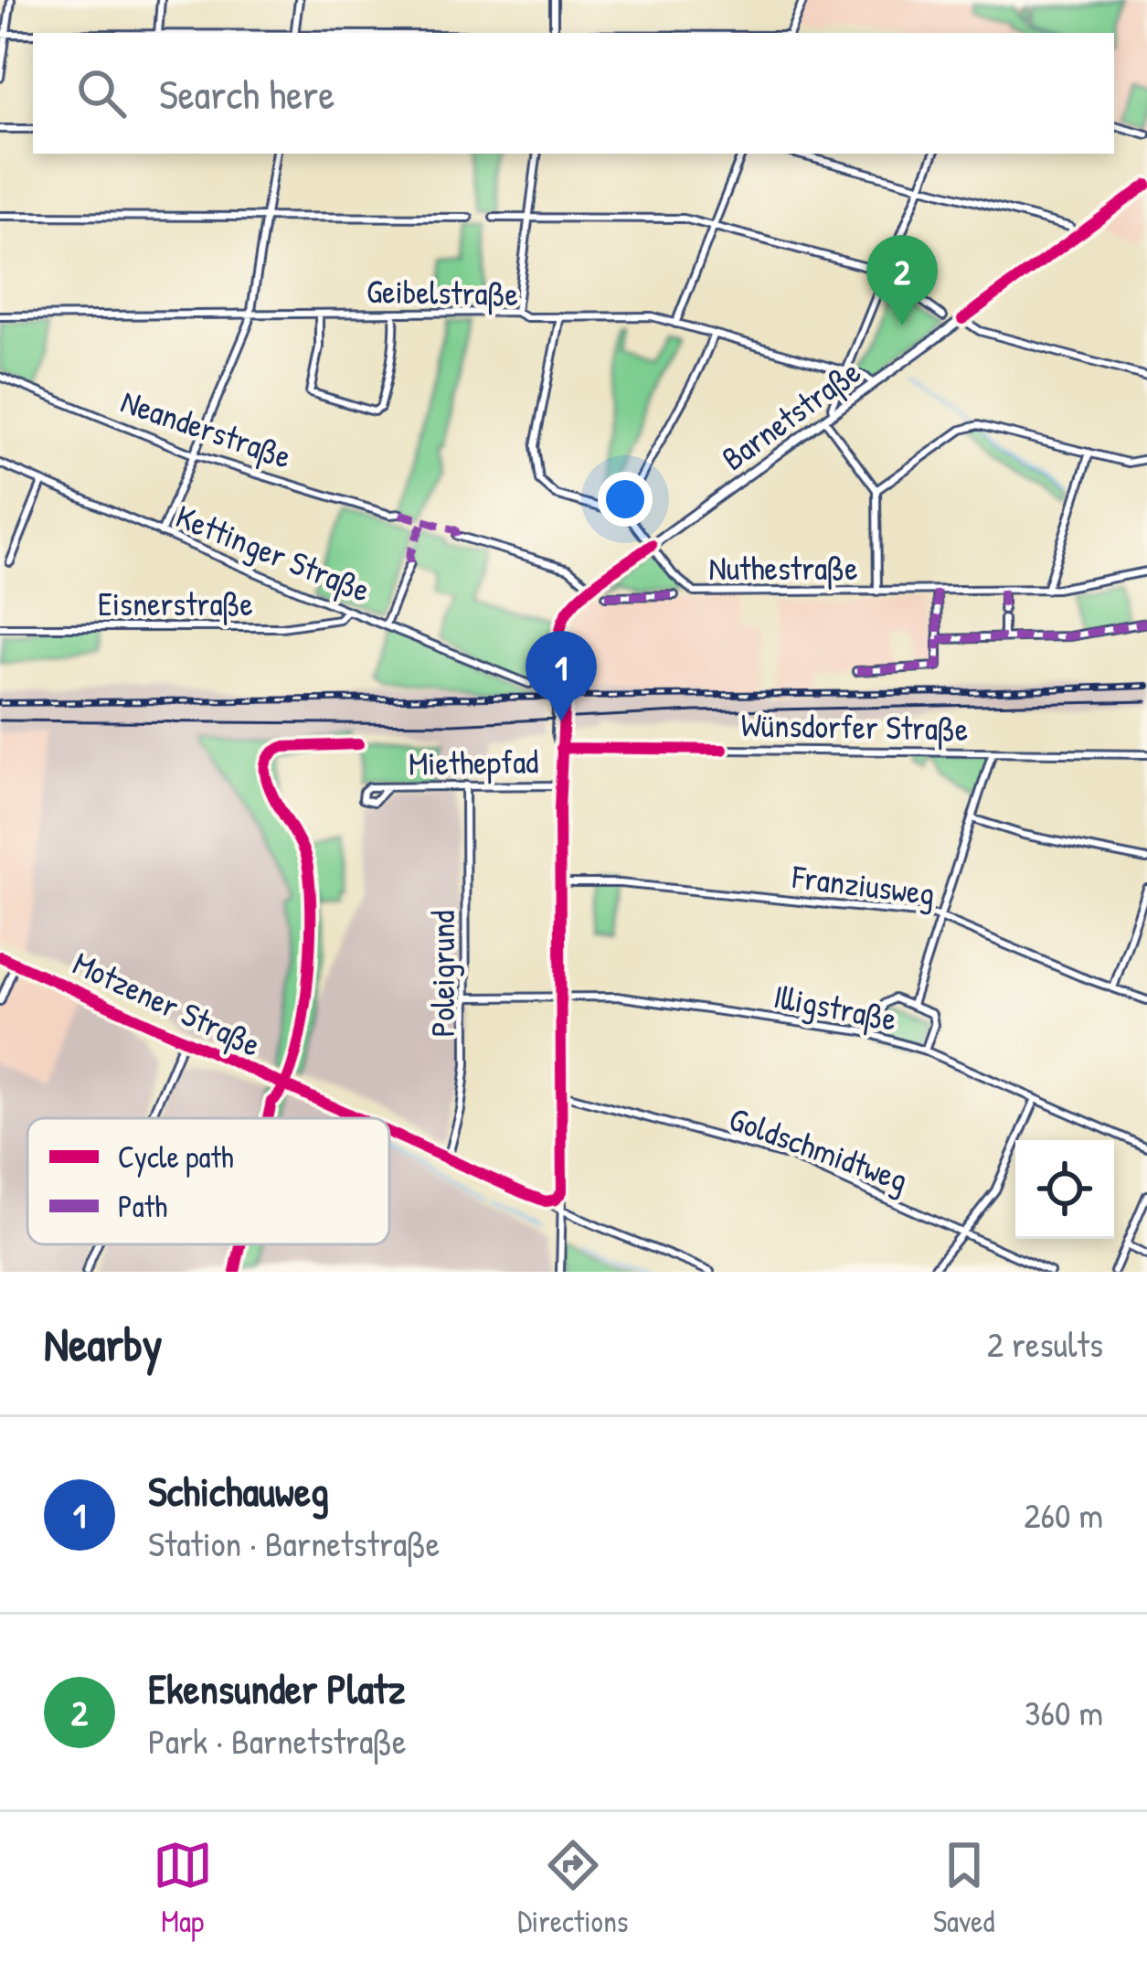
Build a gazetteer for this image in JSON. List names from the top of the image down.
{
  "streets": {
    "street": [
      "Geibelstraße",
      "Barnetstraße",
      "Neanderstraße",
      "Kettinger Straße",
      "Nuthestraße",
      "Eisnerstraße",
      "Wünsdorfer Straße",
      "Miethepfad",
      "Franziusweg",
      "Poleigrund",
      "Motzener Straße",
      "Illigstraße",
      "Goldschmidtweg"
    ]
  },
  "crossings": [
    ["Geibelstraße", "Barnetstraße"],
    ["Barnetstraße", "Nuthestraße"],
    ["Barnetstraße", "Wünsdorfer Straße"],
    ["Barnetstraße", "Miethepfad"],
    ["Barnetstraße", "Franziusweg"],
    ["Barnetstraße", "Illigstraße"],
    ["Barnetstraße", "Goldschmidtweg"],
    ["Kettinger Straße", "Eisnerstraße"],
    ["Miethepfad", "Poleigrund"],
    ["Poleigrund", "Motzener Straße"],
    ["Poleigrund", "Illigstraße"]
  ],
  "legend": ["Cycle path", "Path"],
  "page": {
    "search": "Search here",
    "pins": ["2", "1"],
    "heading": ["Nearby", "2 results"],
    "list": [
      {
        "mark": "1",
        "name": "Schichauweg",
        "note": "Station · Barnetstraße",
        "value": "260 m"
      },
      {
        "mark": "2",
        "name": "Ekensunder Platz",
        "note": "Park · Barnetstraße",
        "value": "360 m"
      }
    ],
    "nav": ["Map", "Directions", "Saved"]
  }
}
